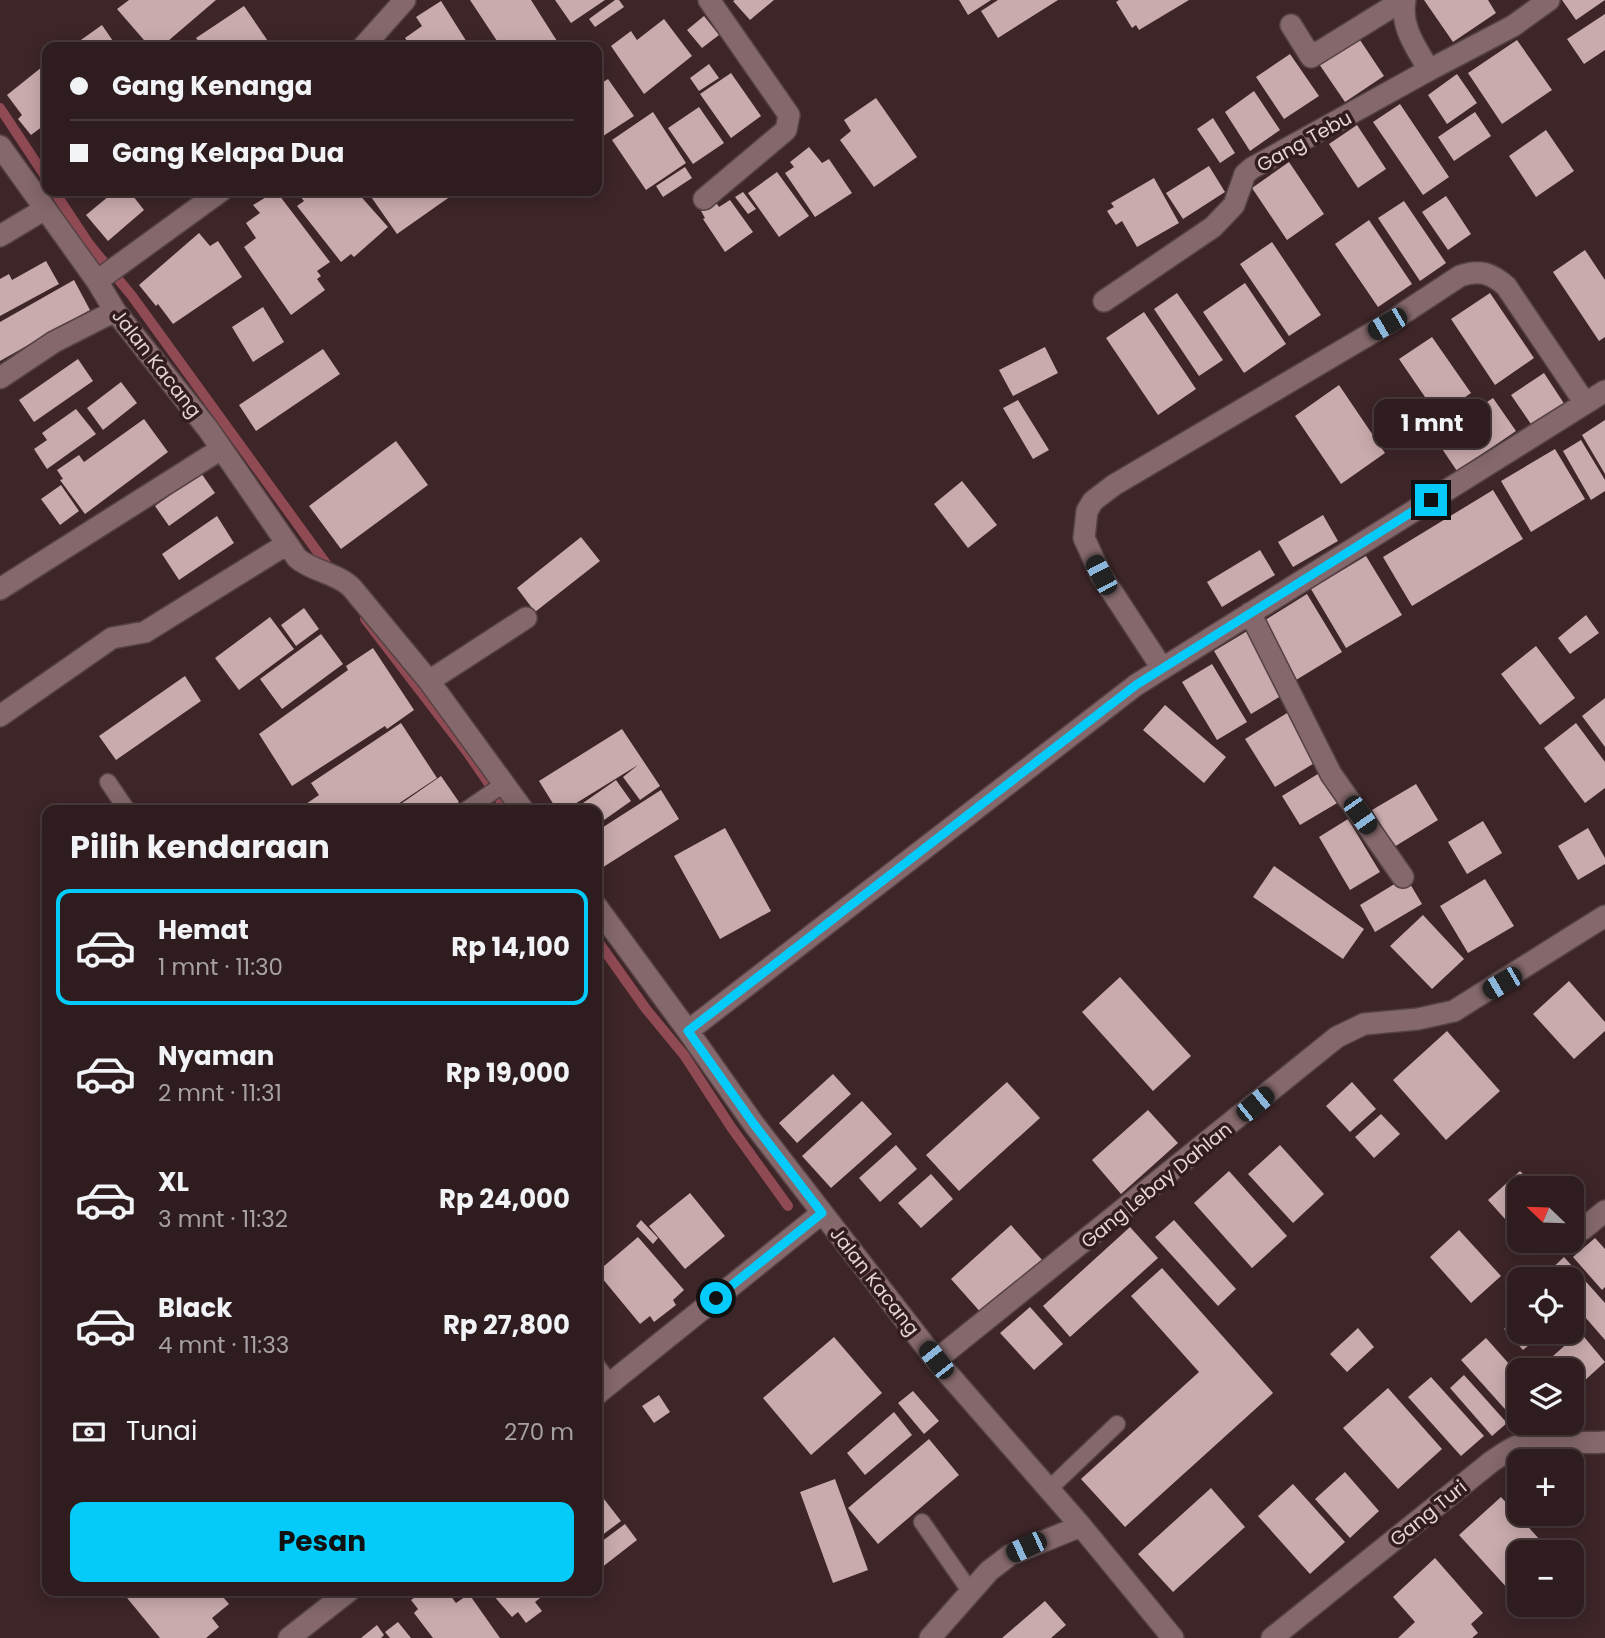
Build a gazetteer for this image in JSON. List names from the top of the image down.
{
  "streets": {
    "street": [
      "Gang Tebu",
      "Jalan Kacang",
      "Gang Lebay Dahlan",
      "Gang Turi"
    ]
  },
  "crossings": [
    ["Jalan Kacang", "Gang Lebay Dahlan"]
  ],
  "north": "top left",
  "page": {
    "banner": ["Gang Kenanga", "Gang Kelapa Dua"],
    "bubble": "1 mnt",
    "heading": "Pilih kendaraan",
    "list": [
      {
        "name": "Hemat",
        "note": "1 mnt · 11:30",
        "value": "Rp 14,100"
      },
      {
        "name": "Nyaman",
        "note": "2 mnt · 11:31",
        "value": "Rp 19,000"
      },
      {
        "name": "XL",
        "note": "3 mnt · 11:32",
        "value": "Rp 24,000"
      },
      {
        "name": "Black",
        "note": "4 mnt · 11:33",
        "value": "Rp 27,800"
      }
    ],
    "map_buttons": ["+", "−"],
    "pay": ["Tunai", "270 m"],
    "buttons": "Pesan"
  }
}
